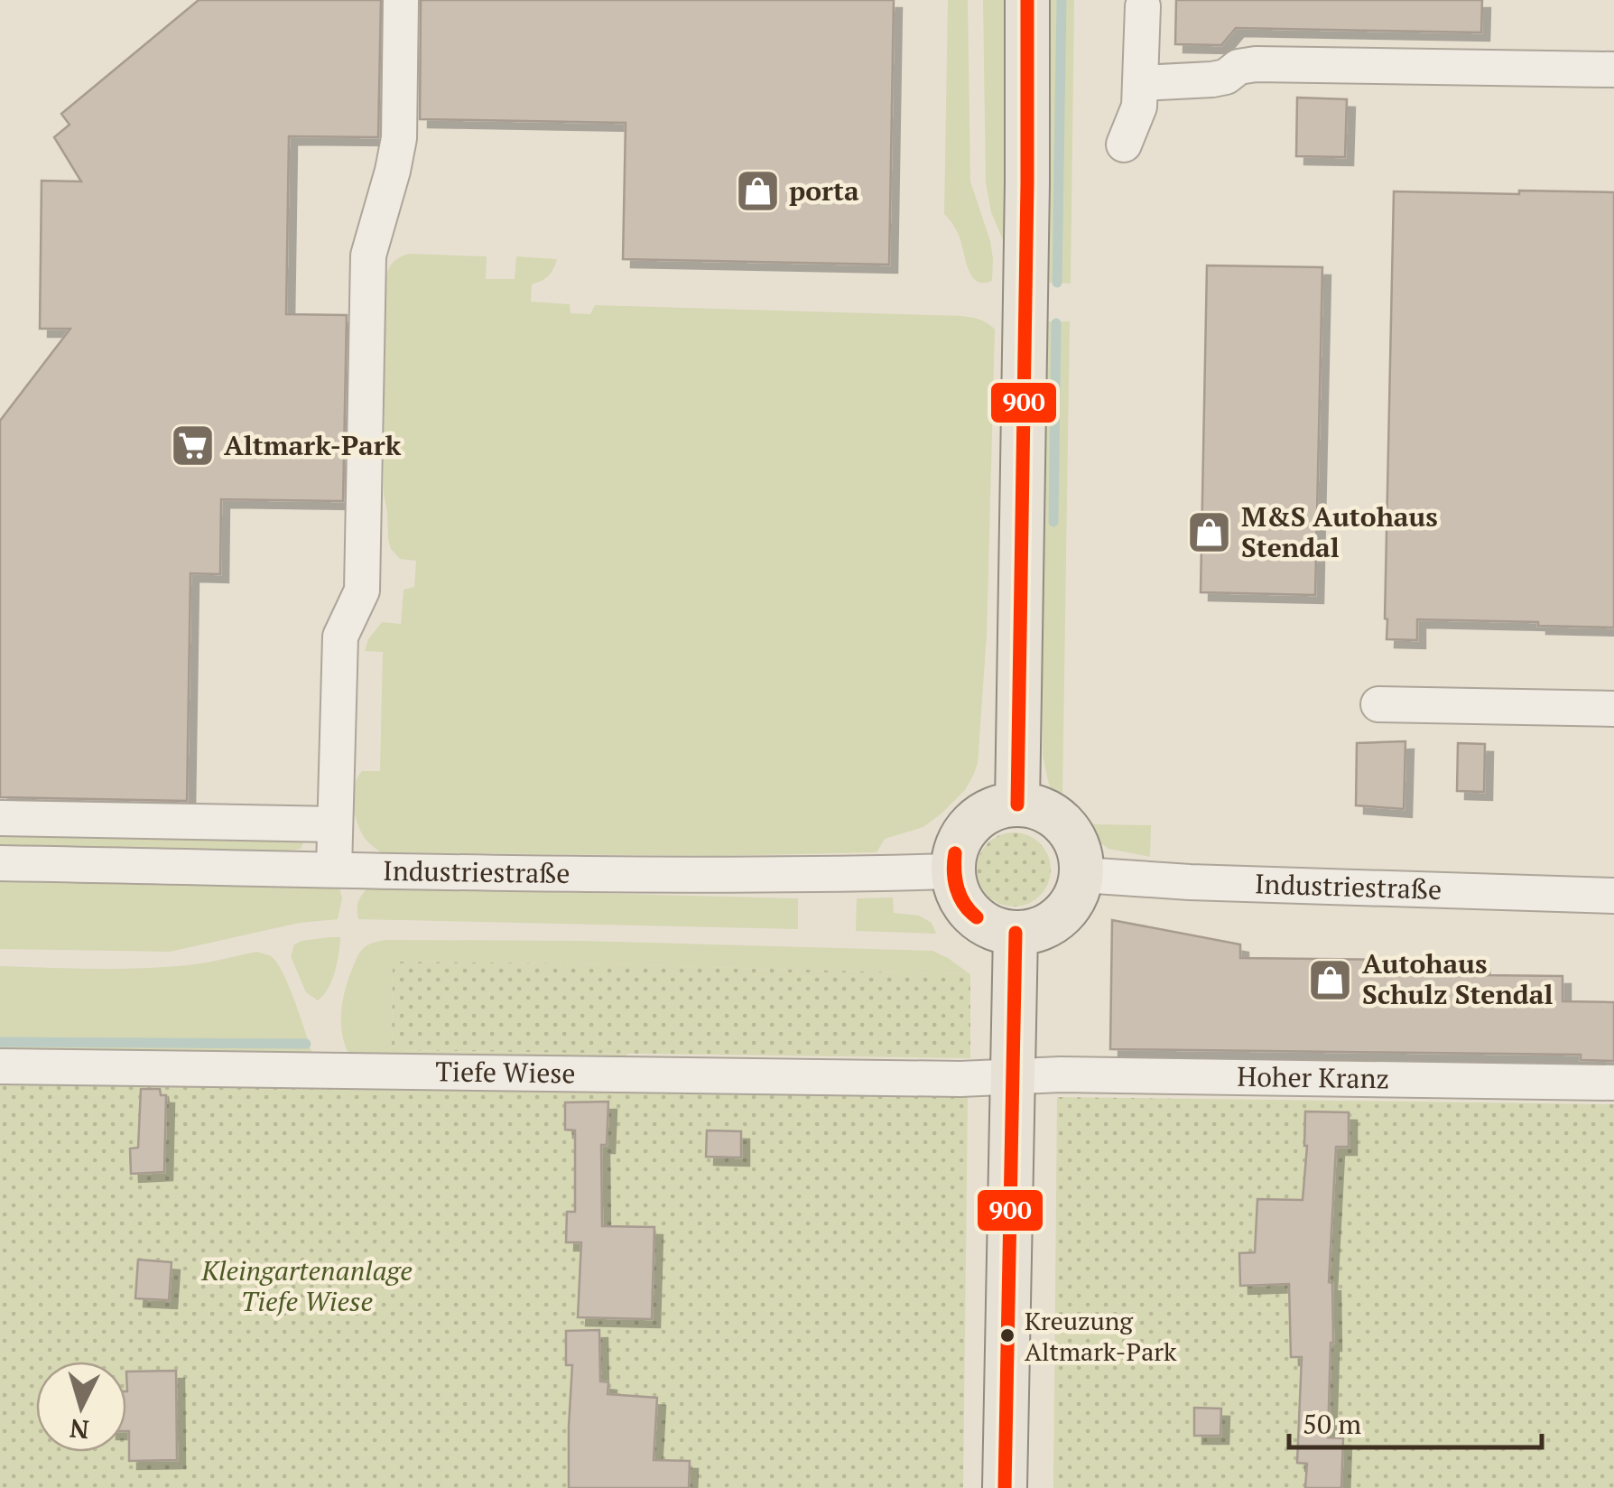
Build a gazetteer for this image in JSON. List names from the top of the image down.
{
  "streets": {
    "street": ["Industriestraße", "Tiefe Wiese", "Hoher Kranz"]
  },
  "crossings": [
    ["Tiefe Wiese", "Hoher Kranz"]
  ],
  "parks": ["Kleingartenanlage Tiefe Wiese"],
  "places": {
    "shop": ["porta", "M&S Autohaus Stendal", "Autohaus Schulz Stendal"],
    "supermarket": ["Altmark-Park"],
    "other": ["Kreuzung Altmark-Park"]
  },
  "lines": ["transit line 900"],
  "scale_bar": "50 m",
  "north": "bottom"
}
